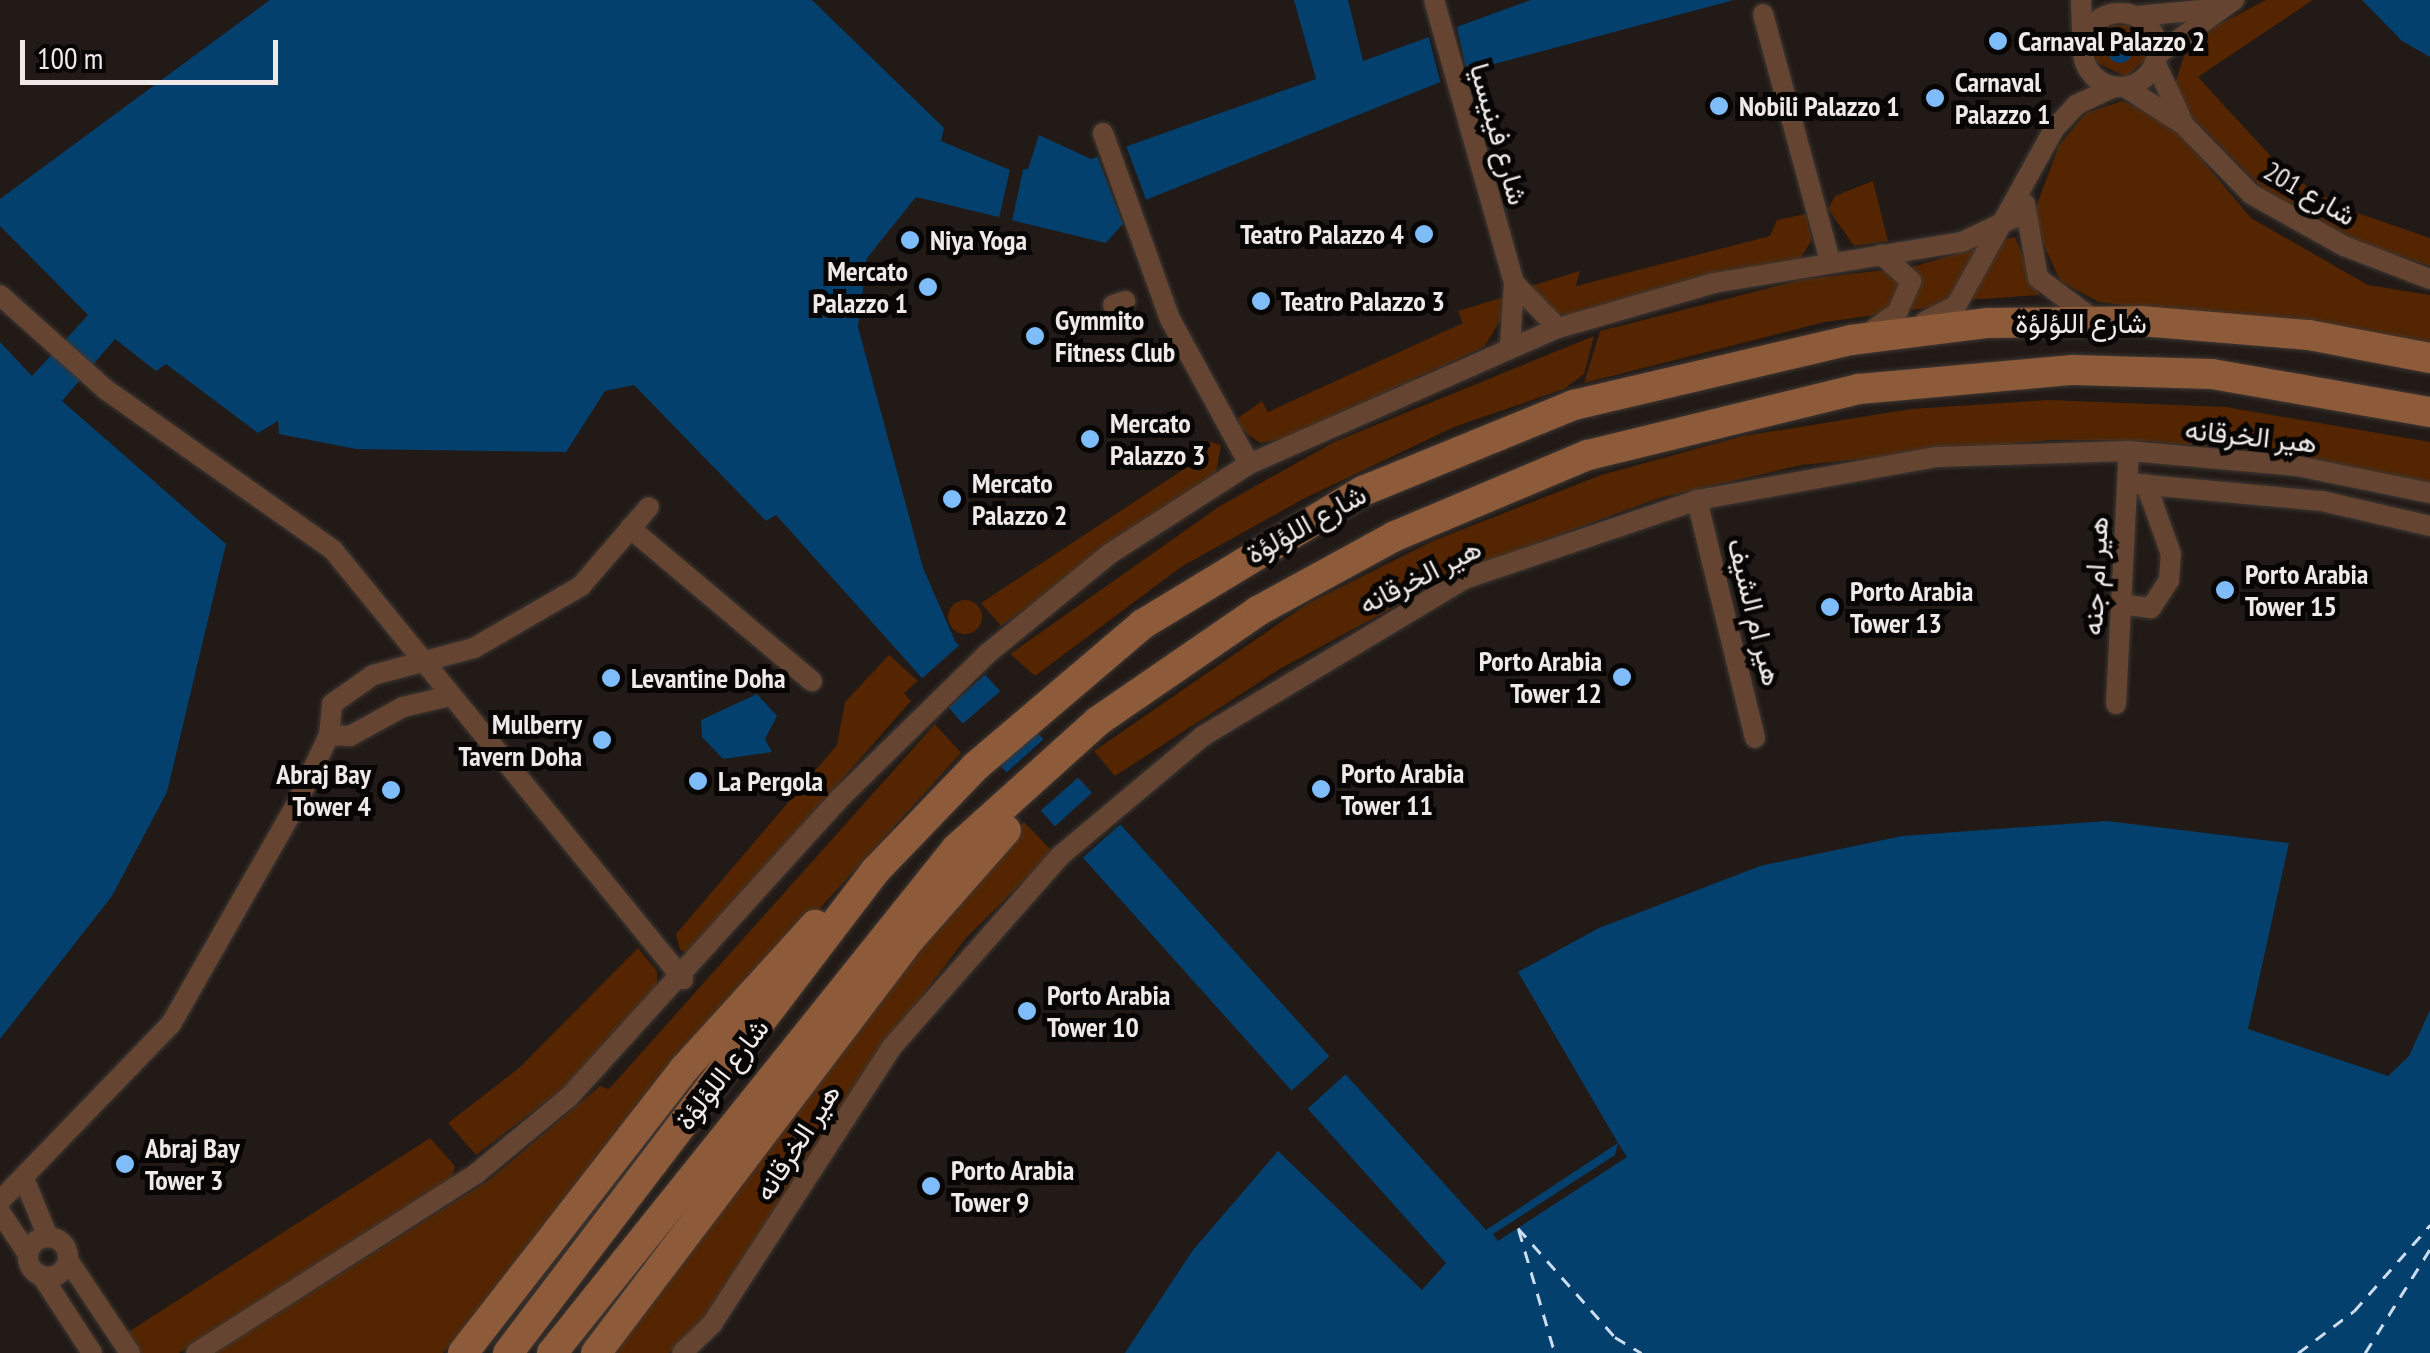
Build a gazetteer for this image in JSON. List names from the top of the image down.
{
  "streets": {
    "main road": ["شارع اللؤلؤة"],
    "street": [
      "شارع فينيسيا",
      "شارع 201",
      "هير الخرقانه",
      "هير ام جنه",
      "هير ام الشيف"
    ]
  },
  "crossings": [
    ["هير الخرقانه", "هير ام جنه"],
    ["هير الخرقانه", "هير ام الشيف"]
  ],
  "places": [
    "Carnaval Palazzo 2",
    "Carnaval Palazzo 1",
    "Nobili Palazzo 1",
    "Teatro Palazzo 4",
    "Niya Yoga",
    "Mercato Palazzo 1",
    "Teatro Palazzo 3",
    "Gymmito Fitness Club",
    "Mercato Palazzo 3",
    "Mercato Palazzo 2",
    "Porto Arabia Tower 15",
    "Porto Arabia Tower 13",
    "Porto Arabia Tower 12",
    "Levantine Doha",
    "Mulberry Tavern Doha",
    "La Pergola",
    "Porto Arabia Tower 11",
    "Abraj Bay Tower 4",
    "Porto Arabia Tower 10",
    "Abraj Bay Tower 3",
    "Porto Arabia Tower 9"
  ],
  "scale_bar": "100 m"
}
